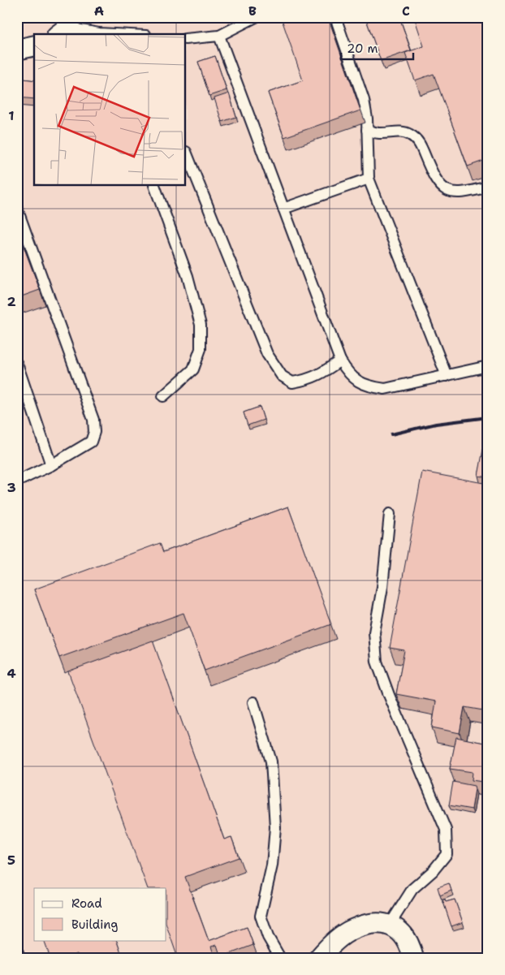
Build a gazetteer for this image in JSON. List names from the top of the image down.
{
  "legend": ["Road", "Building"],
  "scale_bar": "20 m",
  "grid": {
    "columns": ["A", "B", "C"],
    "rows": [
      "1",
      "2",
      "3",
      "4",
      "5"
    ]
  }
}
